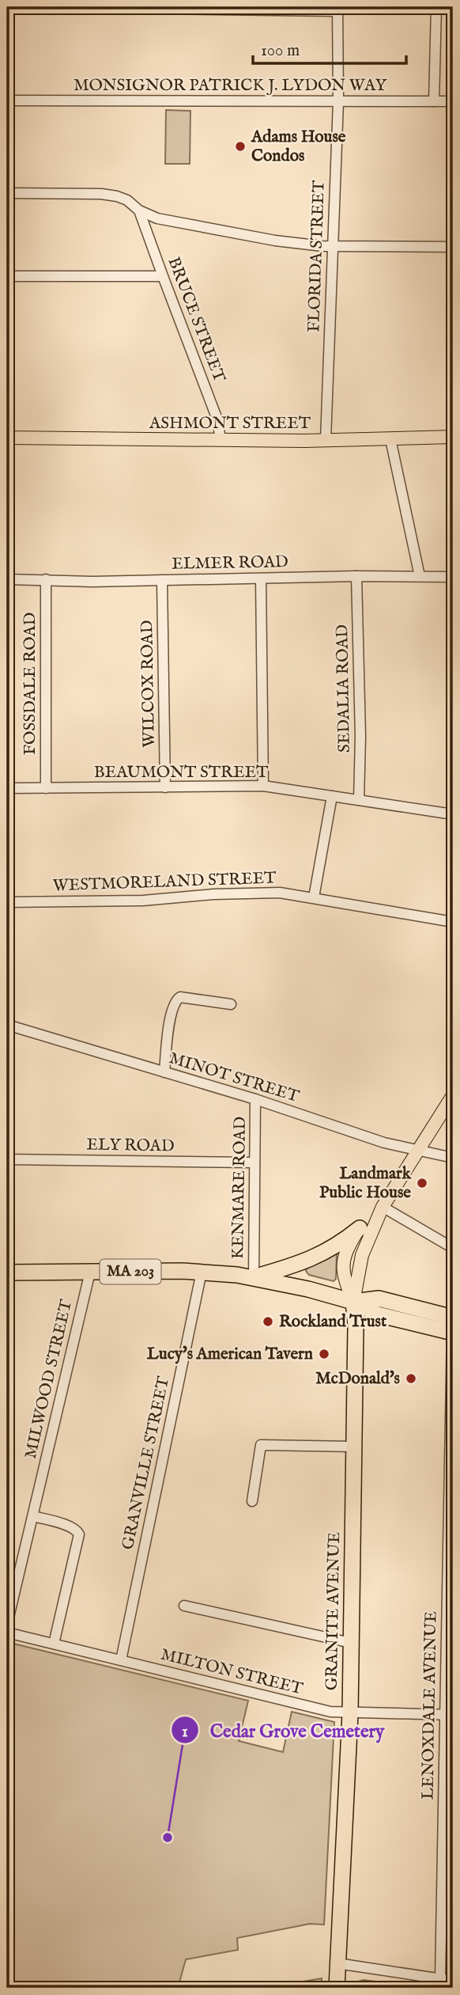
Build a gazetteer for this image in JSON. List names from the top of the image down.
{
  "streets": {
    "highway": ["MA 203", "GRANITE AVENUE"],
    "main road": ["ASHMONT STREET"],
    "street": [
      "MONSIGNOR PATRICK J. LYDON WAY",
      "FLORIDA STREET",
      "BRUCE STREET",
      "ELMER ROAD",
      "FOSSDALE ROAD",
      "WILCOX ROAD",
      "SEDALIA ROAD",
      "BEAUMONT STREET",
      "WESTMORELAND STREET",
      "MINOT STREET",
      "ELY ROAD",
      "KENMARE ROAD",
      "MILWOOD STREET",
      "GRANVILLE STREET",
      "MILTON STREET",
      "LENOXDALE AVENUE"
    ]
  },
  "crossings": [
    ["MONSIGNOR PATRICK J. LYDON WAY", "FLORIDA STREET"],
    ["FLORIDA STREET", "ASHMONT STREET"],
    ["BRUCE STREET", "ASHMONT STREET"],
    ["ELMER ROAD", "FOSSDALE ROAD"],
    ["ELMER ROAD", "WILCOX ROAD"],
    ["ELMER ROAD", "SEDALIA ROAD"],
    ["FOSSDALE ROAD", "BEAUMONT STREET"],
    ["WILCOX ROAD", "BEAUMONT STREET"],
    ["SEDALIA ROAD", "BEAUMONT STREET"],
    ["MINOT STREET", "KENMARE ROAD"],
    ["ELY ROAD", "KENMARE ROAD"],
    ["KENMARE ROAD", "MA 203"],
    ["MA 203", "MILWOOD STREET"],
    ["MA 203", "GRANVILLE STREET"],
    ["MA 203", "GRANITE AVENUE"],
    ["MA 203", "LENOXDALE AVENUE"],
    ["GRANVILLE STREET", "MILTON STREET"],
    ["GRANITE AVENUE", "MILTON STREET"],
    ["MILTON STREET", "LENOXDALE AVENUE"]
  ],
  "places": [
    "Adams House Condos",
    "Landmark Public House",
    "Rockland Trust",
    "Lucy's American Tavern",
    "McDonald's",
    "Cedar Grove Cemetery"
  ],
  "scale_bar": "100 m"
}
